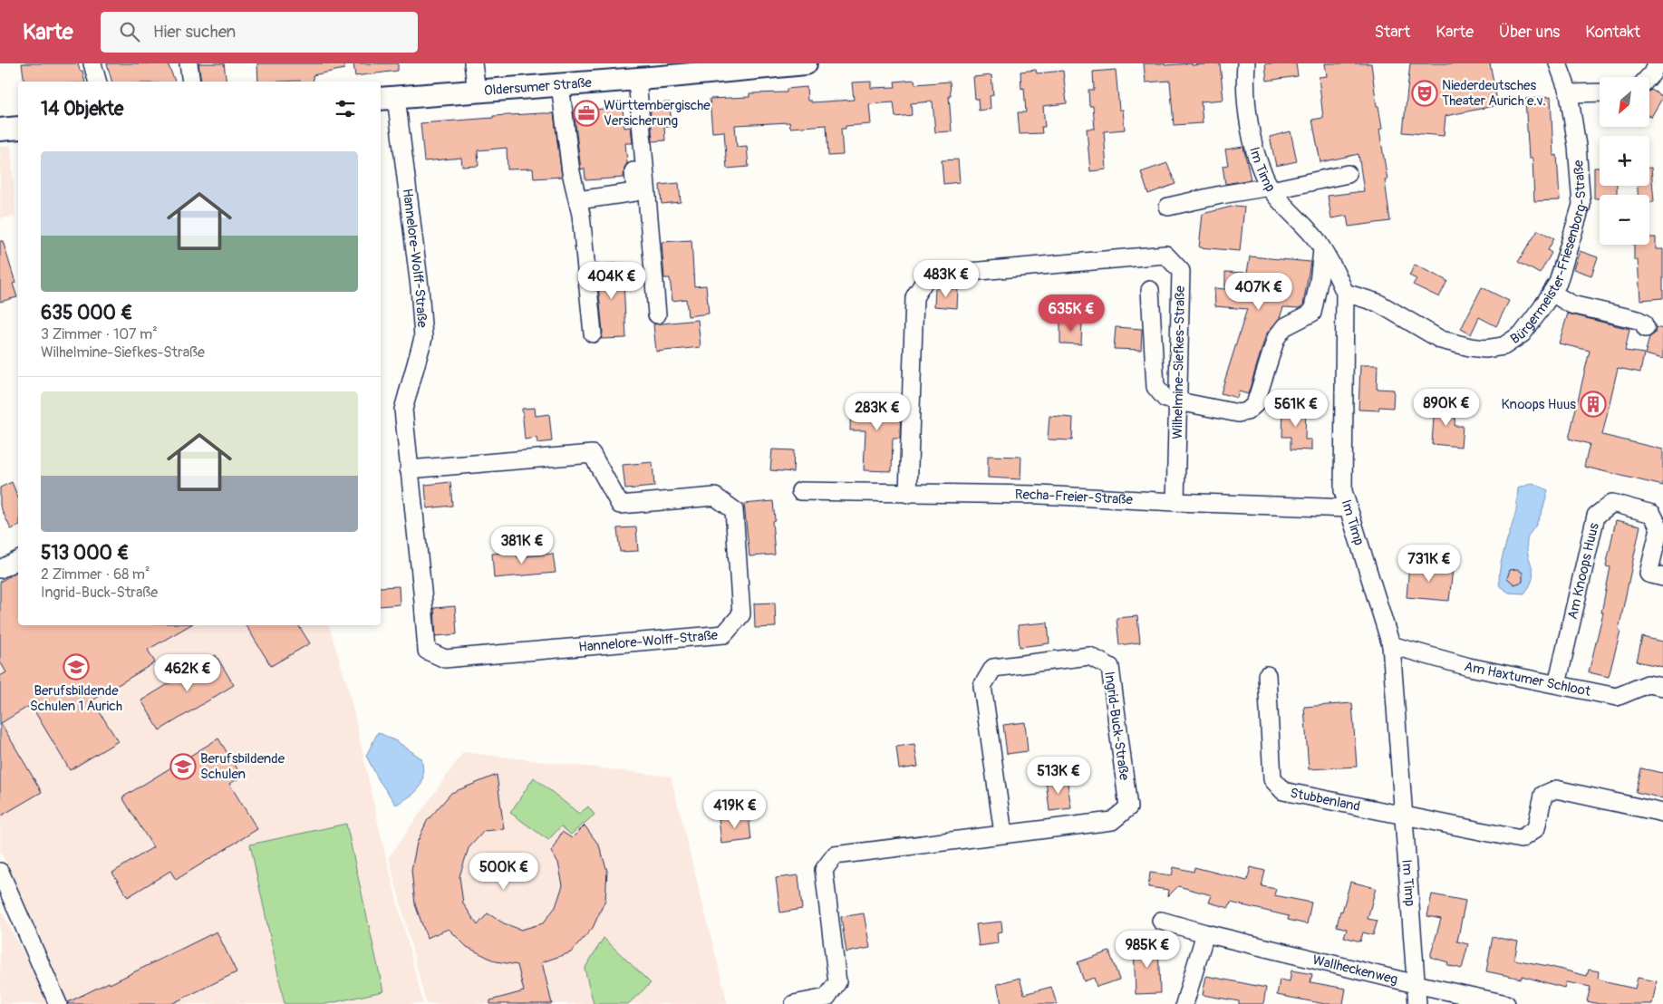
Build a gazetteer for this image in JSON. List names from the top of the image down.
{
  "streets": {
    "main road": ["Oldersumer Straße"],
    "street": [
      "Im Timp",
      "Bürgermeister-Friesenborg-Straße",
      "Hannelore-Wolff-Straße",
      "Wilhelmine-Siefkes-Straße",
      "Recha-Freier-Straße",
      "Am Knoops Huus",
      "Am Haxtumer Schloot",
      "Ingrid-Buck-Straße",
      "Stubbenland",
      "Wallheckenweg"
    ]
  },
  "crossings": [
    ["Oldersumer Straße", "Hannelore-Wolff-Straße"],
    ["Im Timp", "Bürgermeister-Friesenborg-Straße"],
    ["Im Timp", "Recha-Freier-Straße"],
    ["Im Timp", "Am Haxtumer Schloot"],
    ["Im Timp", "Stubbenland"],
    ["Im Timp", "Wallheckenweg"],
    ["Wilhelmine-Siefkes-Straße", "Recha-Freier-Straße"],
    ["Am Knoops Huus", "Am Haxtumer Schloot"]
  ],
  "places": {
    "theatre": ["Niederdeutsches Theater Aurich e.v."],
    "office": ["Württembergische Versicherung"],
    "building": ["Knoops Huus"],
    "school or university": ["Berufsbildende Schulen 1 Aurich", "Berufsbildende Schulen"]
  },
  "north": "bottom left",
  "page": {
    "header": "Karte",
    "search": "Hier suchen",
    "nav": [
      "Start",
      "Karte",
      "Über uns",
      "Kontakt"
    ],
    "map_buttons": ["+", "−"],
    "heading": "14 Objekte",
    "list": [
      {
        "name": "635 000 €",
        "note": "3 Zimmer · 107 m² · Wilhelmine-Siefkes-Straße"
      },
      {
        "name": "513 000 €",
        "note": "2 Zimmer · 68 m² · Ingrid-Buck-Straße"
      }
    ],
    "price": [
      "483K €",
      "404K €",
      "407K €",
      "635K €",
      "890K €",
      "561K €",
      "283K €",
      "381K €",
      "731K €",
      "462K €",
      "513K €",
      "419K €",
      "500K €",
      "985K €"
    ]
  }
}
